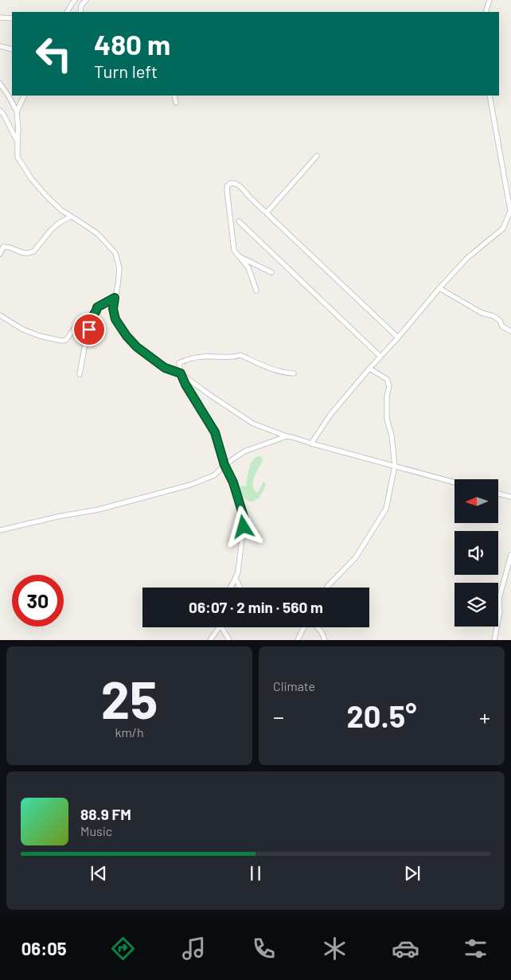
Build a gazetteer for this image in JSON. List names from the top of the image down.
{
  "north": "left",
  "page": {
    "turn": ["480 m", "Turn left"],
    "limit": "30",
    "trip": "06:07 · 2 min · 560 m",
    "tile": [
      ["25", "km/h"],
      "Climate"
    ],
    "heat": ["−", "20.5°", "+"],
    "song": ["88.9 FM", "Music"],
    "tabs": "06:05"
  }
}
